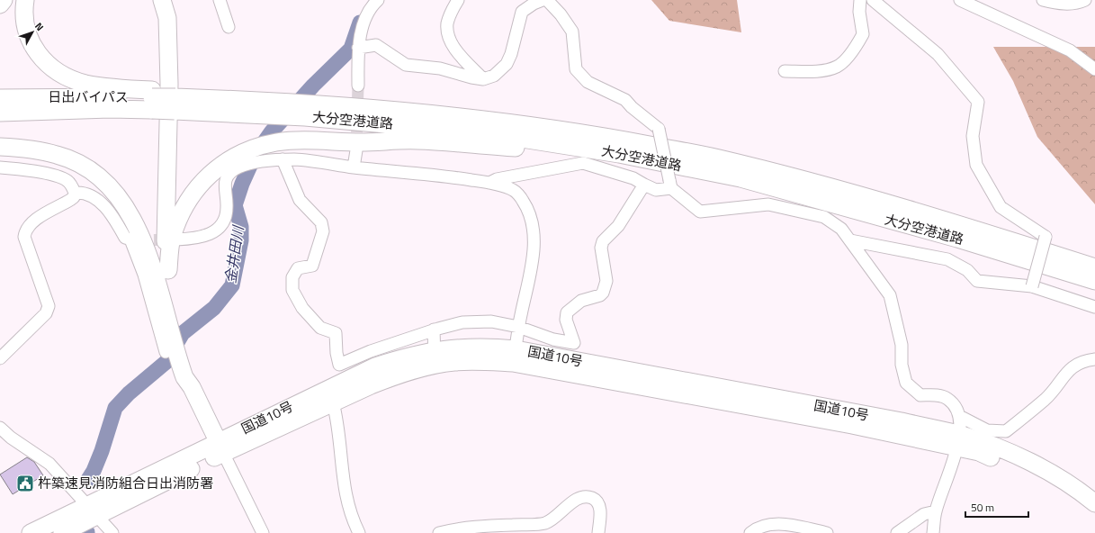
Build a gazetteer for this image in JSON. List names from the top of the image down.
{
  "streets": {
    "highway": ["日出バイパス", "大分空港道路", "国道10号"]
  },
  "crossings": [
    ["日出バイパス", "大分空港道路"]
  ],
  "water": ["金井田川"],
  "places": {
    "public building": ["杵築速見消防組合日出消防署"]
  },
  "scale_bar": "50 m",
  "north": "top right"
}
